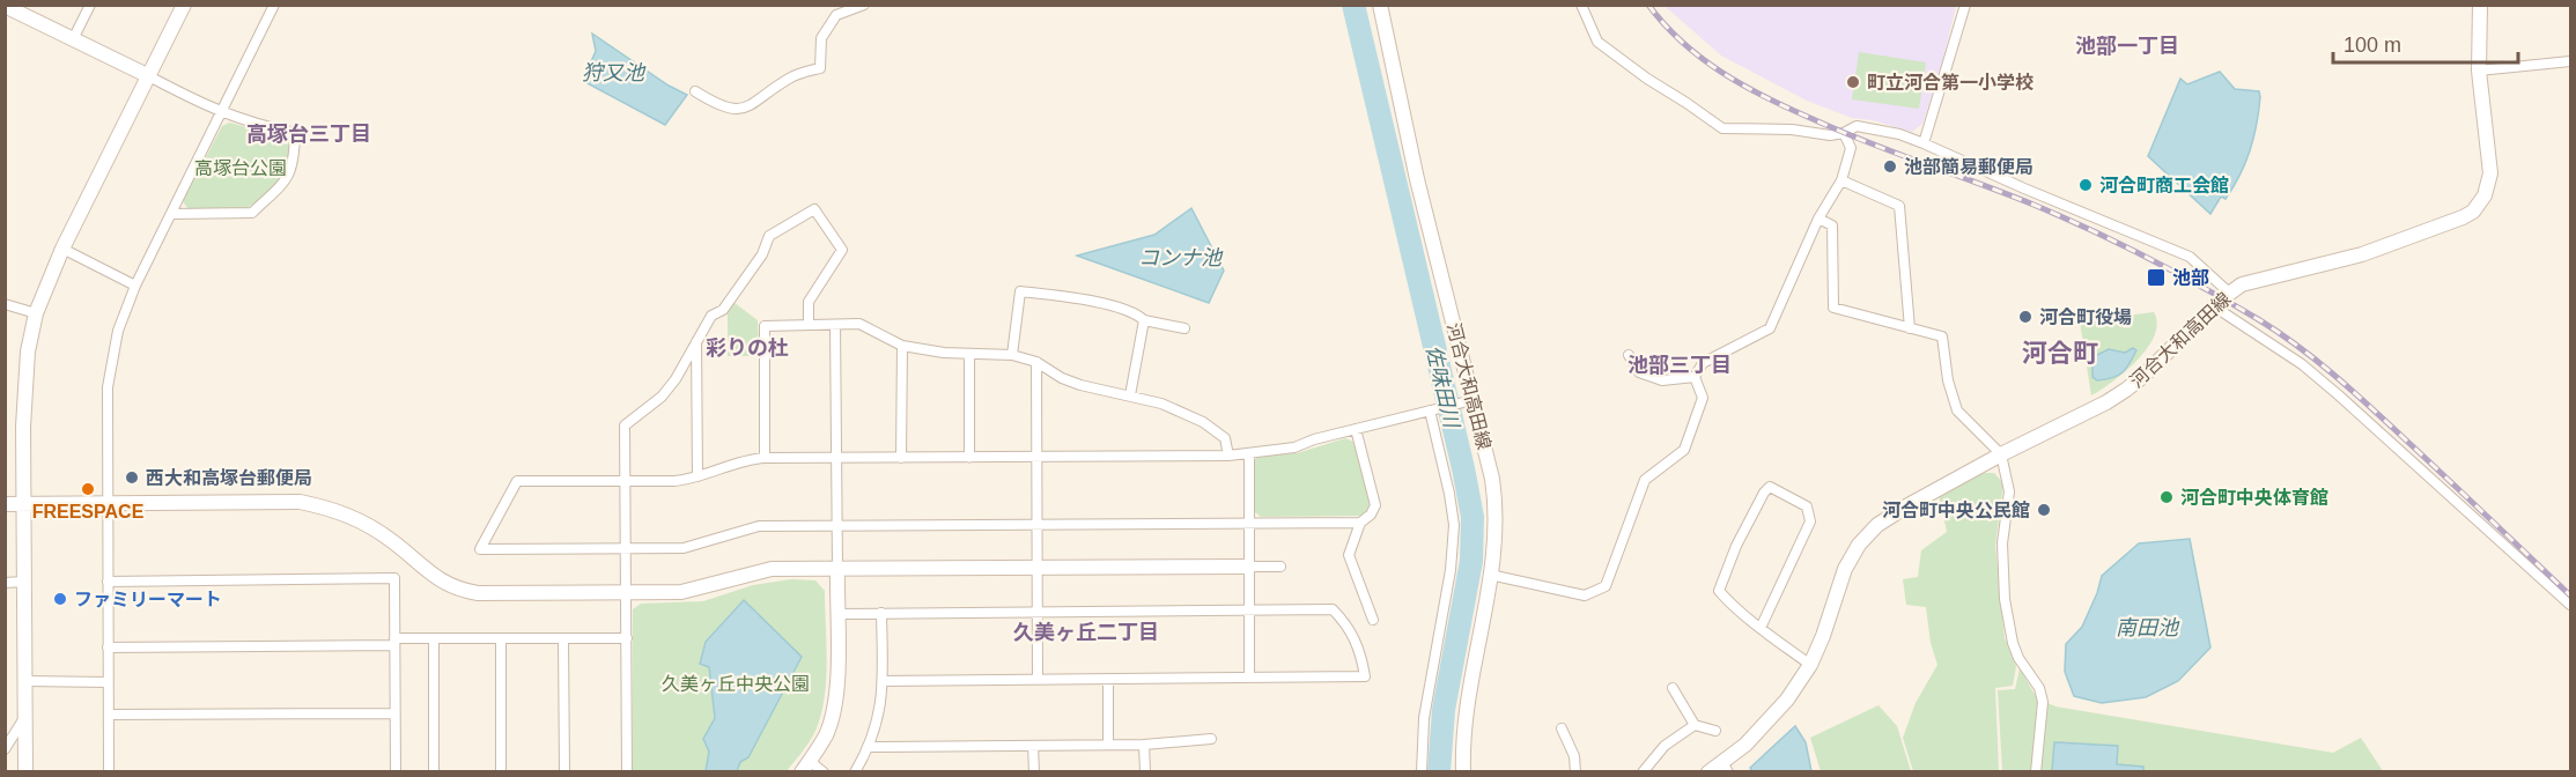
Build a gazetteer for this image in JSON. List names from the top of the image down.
{
  "streets": {
    "street": ["河合大和高田線"]
  },
  "districts": [
    "池部一丁目",
    "高塚台三丁目",
    "彩りの杜",
    "河合町",
    "池部三丁目",
    "久美ヶ丘二丁目"
  ],
  "water": [
    "狩又池",
    "コンナ池",
    "佐味田川",
    "南田池"
  ],
  "parks": ["高塚台公園", "久美ヶ丘中央公園"],
  "places": {
    "other": [
      "町立河合第一小学校",
      "池部簡易郵便局",
      "河合町商工会館",
      "河合町役場",
      "西大和高塚台郵便局",
      "FREESPACE",
      "河合町中央体育館",
      "河合町中央公民館",
      "ファミリーマート"
    ],
    "transit": ["池部"]
  },
  "scale_bar": "100 m"
}
